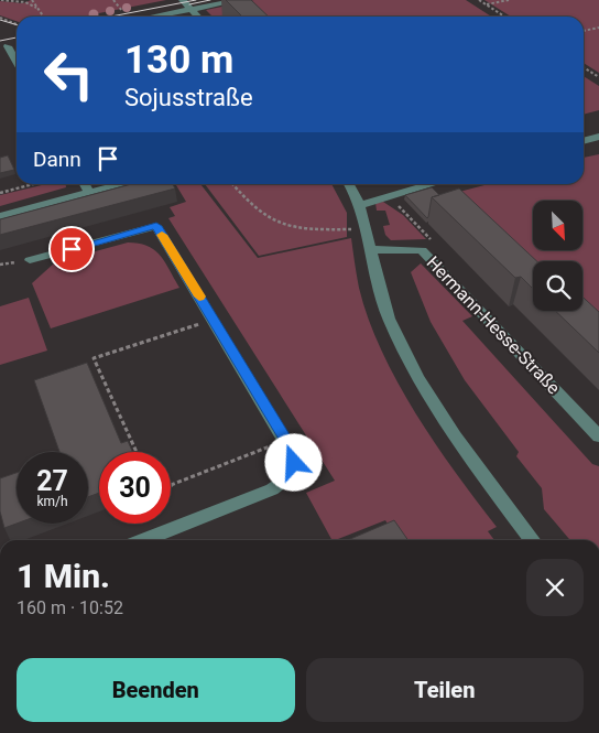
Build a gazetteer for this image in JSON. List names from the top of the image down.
{
  "streets": {
    "street": ["Hermann-Hesse-Straße"]
  },
  "north": "bottom right",
  "page": {
    "turn": ["130 m", "Sojusstraße"],
    "then": "Dann",
    "speed": "27 km/h",
    "limit": "30",
    "heading": ["1 Min.", "160 m · 10:52"],
    "buttons": ["Beenden", "Teilen"]
  }
}
